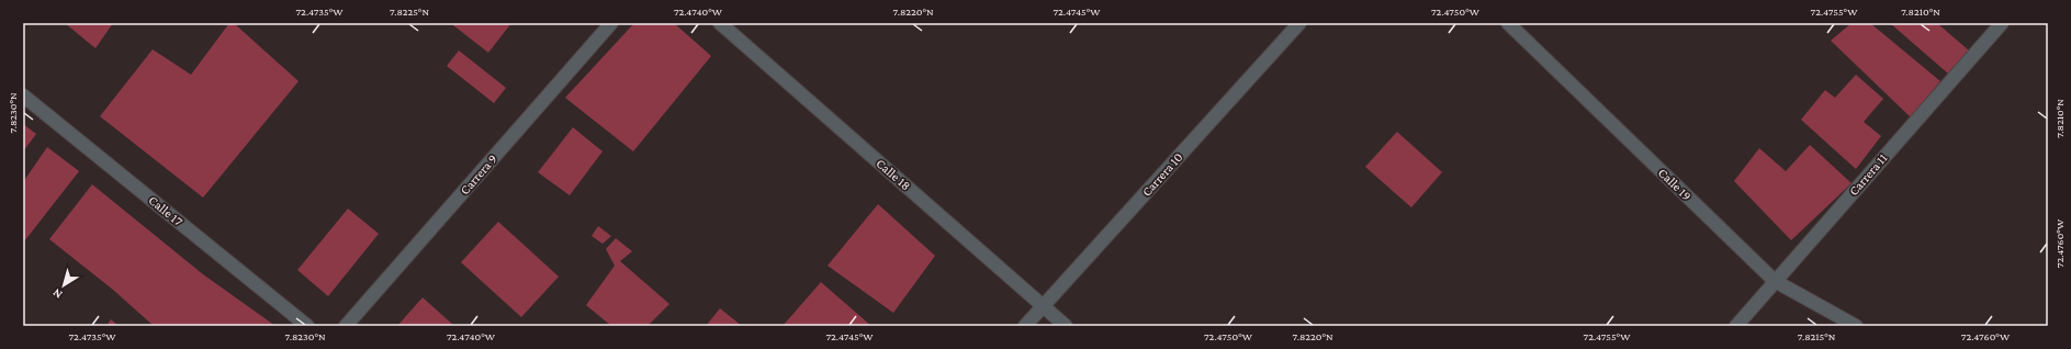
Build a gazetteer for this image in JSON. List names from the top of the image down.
{
  "streets": {
    "street": [
      "Carrera 9",
      "Calle 18",
      "Carrera 10",
      "Carrera 11",
      "Calle 19",
      "Calle 17"
    ]
  },
  "crossings": [
    ["Calle 18", "Carrera 10"],
    ["Carrera 11", "Calle 19"]
  ],
  "north": "bottom left",
  "coordinates": [
    "72.4735°W",
    "7.8225°N",
    "72.4740°W",
    "7.8220°N",
    "72.4745°W",
    "72.4750°W",
    "72.4755°W",
    "7.8210°N",
    "7.8230°N",
    "72.4760°W",
    "7.8215°N"
  ]
}
